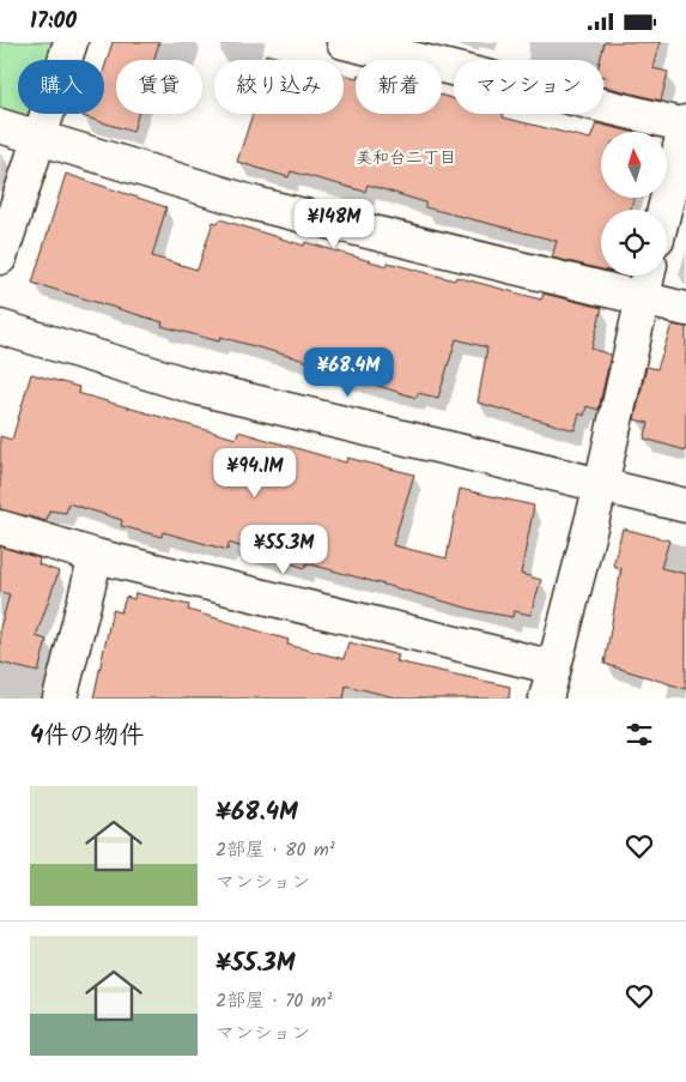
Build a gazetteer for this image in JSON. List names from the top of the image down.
{
  "districts": ["美和台二丁目"],
  "north": "top",
  "page": {
    "status": "17:00",
    "chip": [
      "購入",
      "賃貸",
      "絞り込み",
      "新着",
      "マンション"
    ],
    "price": [
      "¥148M",
      "¥68.4M",
      "¥94.1M",
      "¥55.3M"
    ],
    "heading": "4件の物件",
    "list": [
      {
        "name": "¥68.4M",
        "note": "2部屋 · 80 m² · マンション"
      },
      {
        "name": "¥55.3M",
        "note": "2部屋 · 70 m² · マンション"
      }
    ]
  }
}
